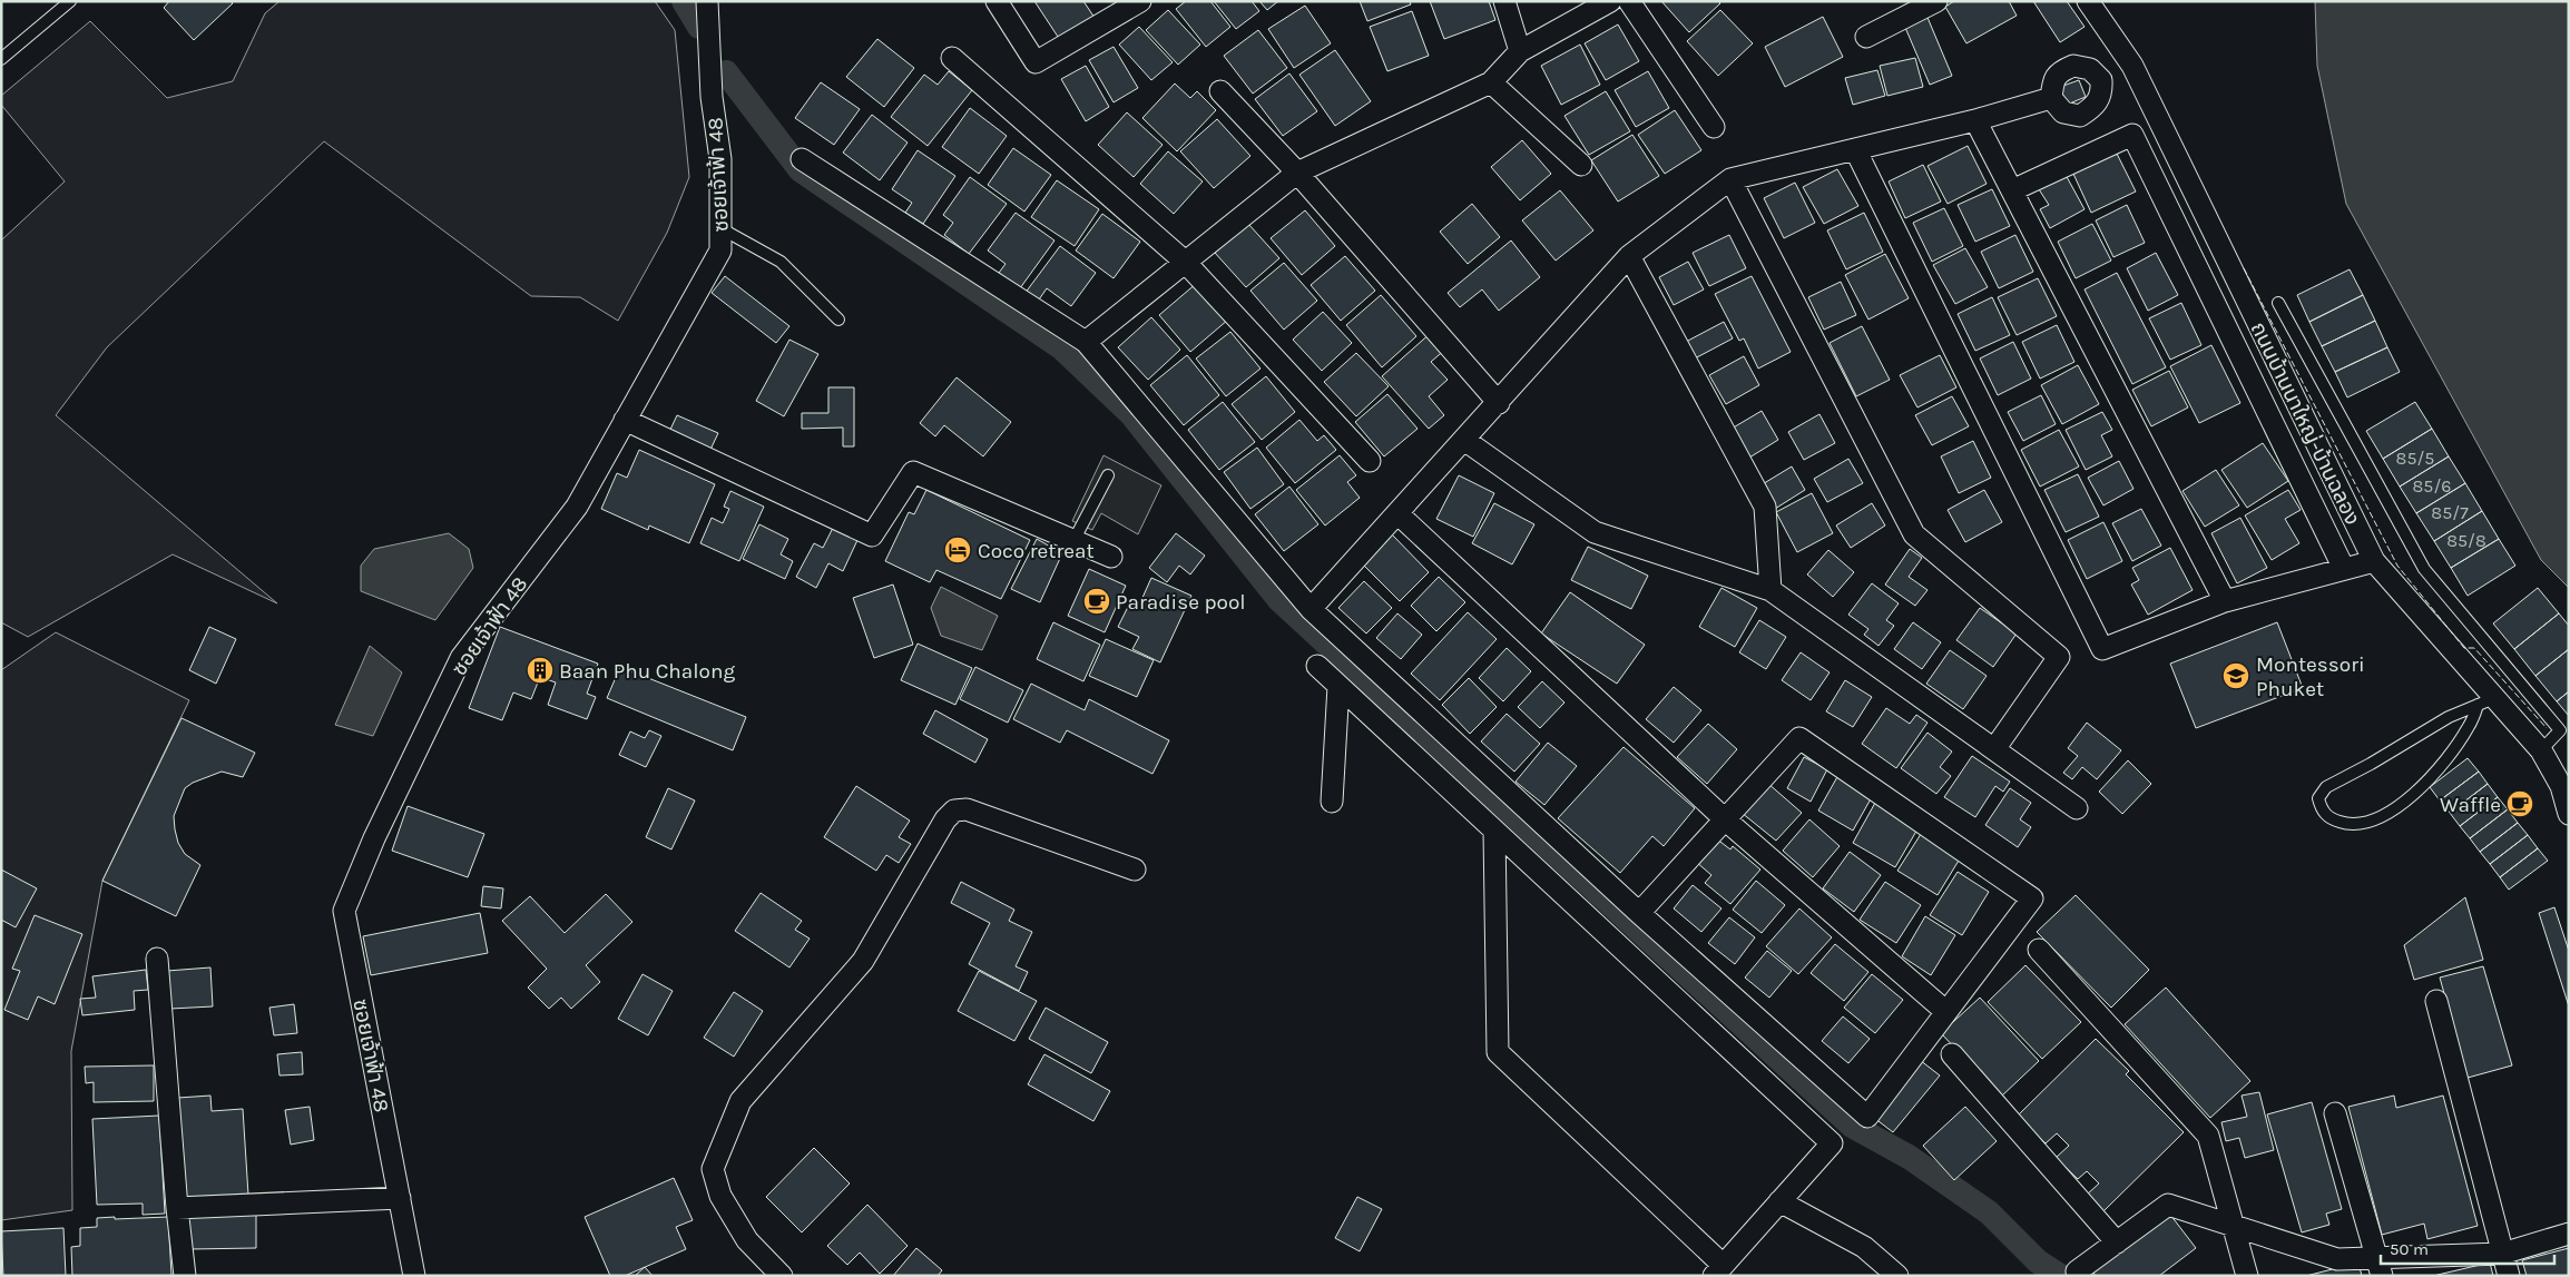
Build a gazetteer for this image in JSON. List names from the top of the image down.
{
  "streets": {
    "street": ["ซอยเจ้าฟ้า 48", "ถนนบ้านนาใหญ่-บ้านฉลอง"]
  },
  "places": {
    "hotel": ["Coco retreat"],
    "cafe": ["Paradise pool", "Waffle"],
    "building": ["Baan Phu Chalong"],
    "school or university": ["Montessori Phuket"]
  },
  "house_numbers": [
    "85/5",
    "85/6",
    "85/7",
    "85/8"
  ],
  "scale_bar": "50 m"
}
